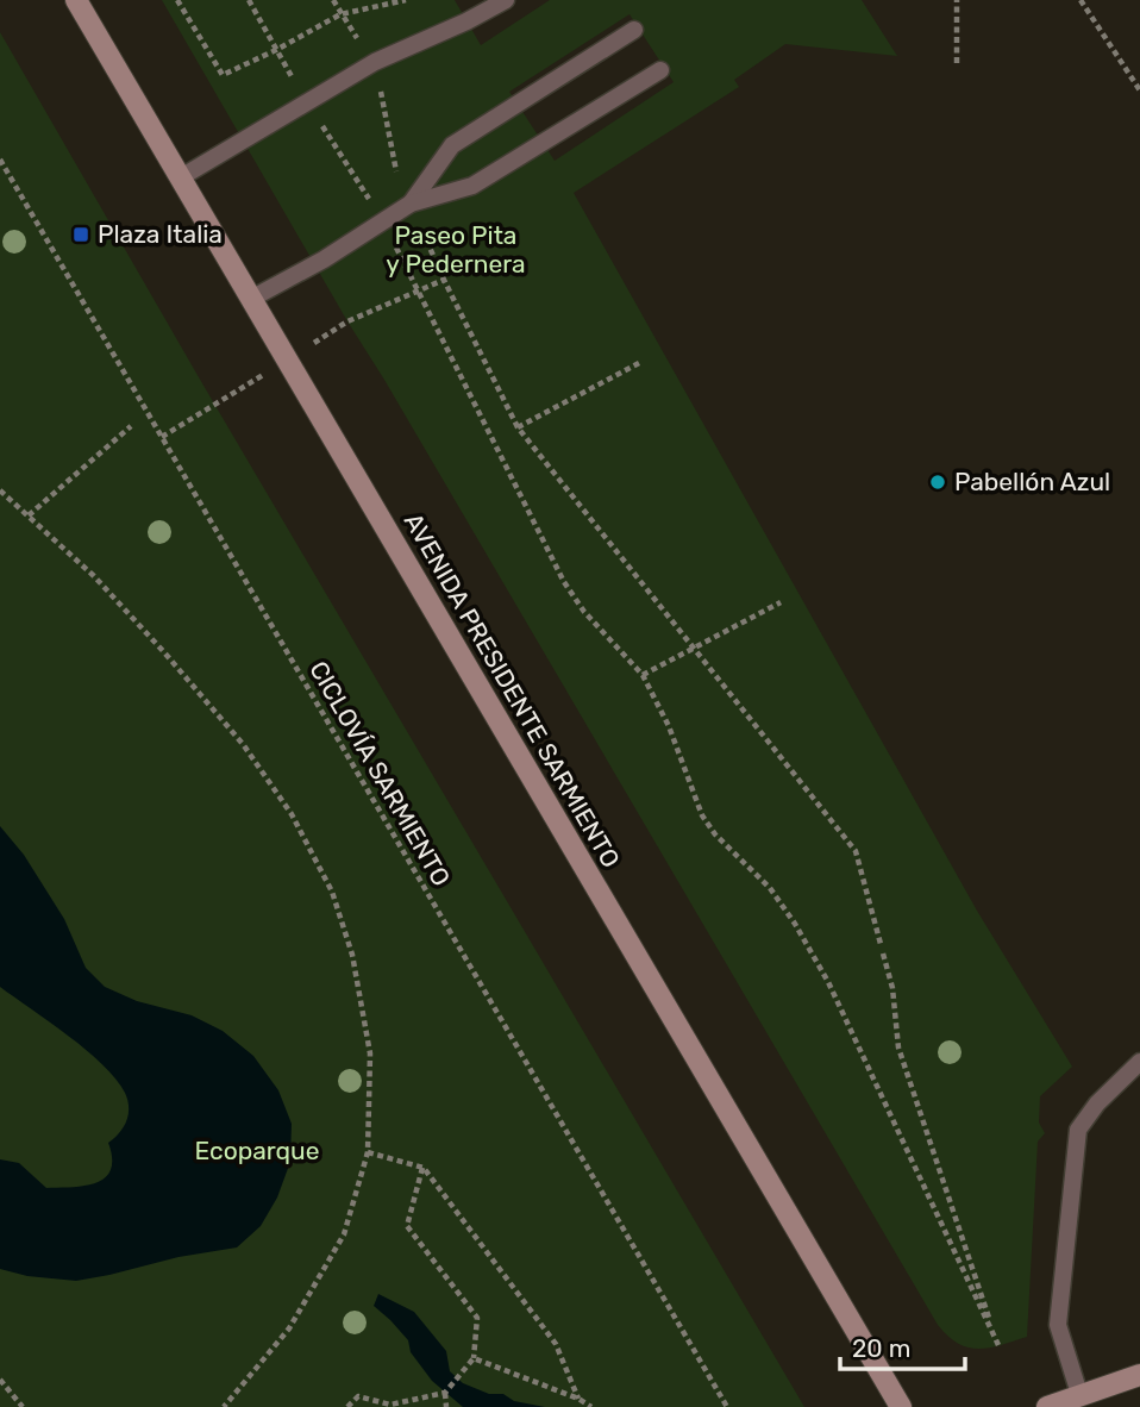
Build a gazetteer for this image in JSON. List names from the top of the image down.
{
  "streets": {
    "main road": ["AVENIDA PRESIDENTE SARMIENTO"],
    "path": ["CICLOVÍA SARMIENTO"]
  },
  "parks": ["Paseo Pita y Pedernera", "Ecoparque"],
  "places": {
    "transit": ["Plaza Italia"],
    "other": ["Pabellón Azul"]
  },
  "scale_bar": "20 m"
}
